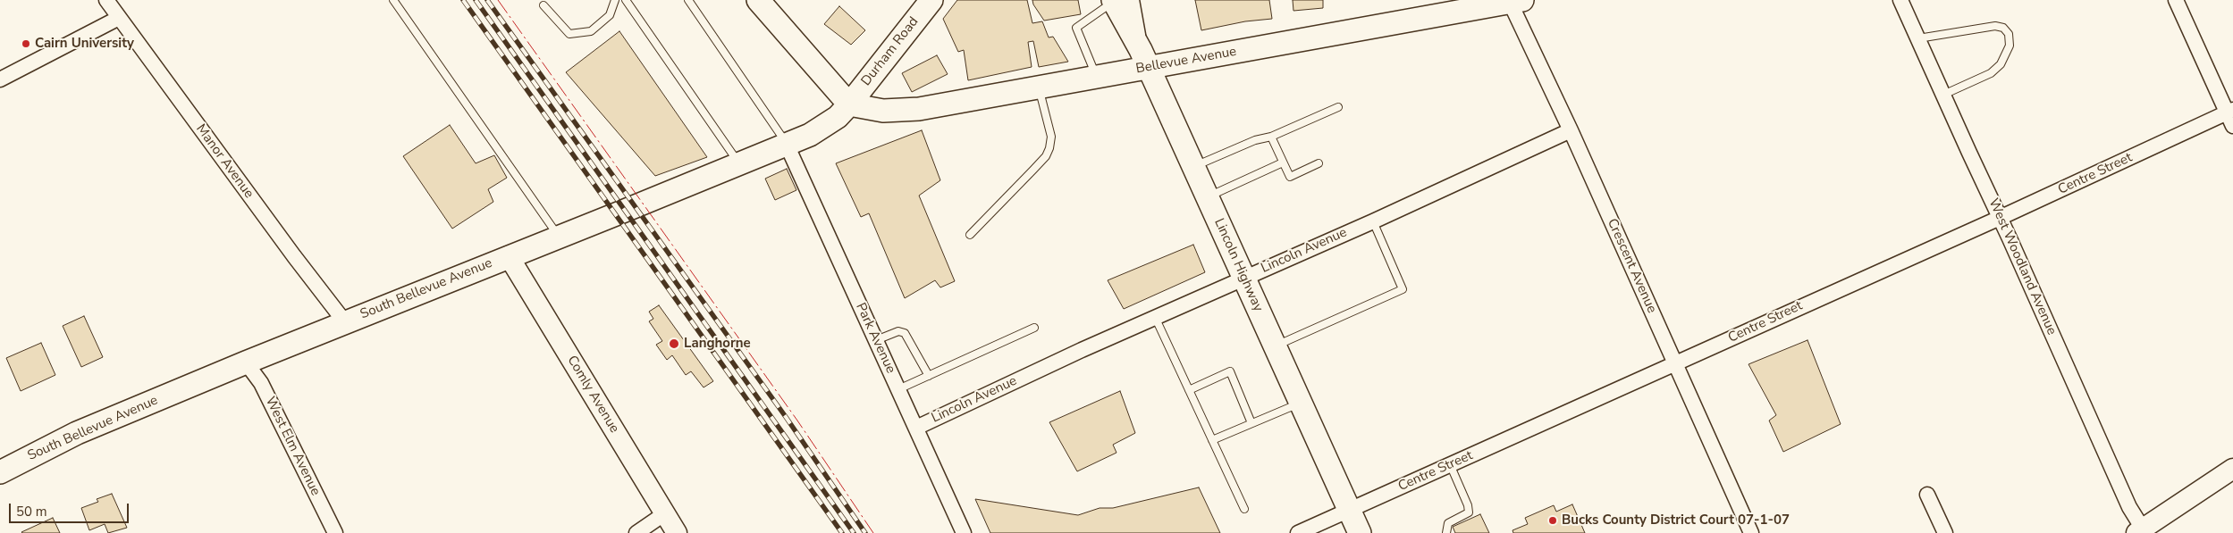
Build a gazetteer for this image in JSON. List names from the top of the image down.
{
  "streets": {
    "main road": [
      "Durham Road",
      "Bellevue Avenue",
      "Lincoln Highway",
      "South Bellevue Avenue"
    ],
    "street": [
      "Manor Avenue",
      "Centre Street",
      "Lincoln Avenue",
      "Crescent Avenue",
      "West Woodland Avenue",
      "Park Avenue",
      "Comly Avenue",
      "West Elm Avenue"
    ]
  },
  "crossings": [
    ["Durham Road", "Bellevue Avenue"],
    ["Durham Road", "South Bellevue Avenue"],
    ["Bellevue Avenue", "Lincoln Highway"],
    ["Bellevue Avenue", "Crescent Avenue"],
    ["Bellevue Avenue", "South Bellevue Avenue"],
    ["Manor Avenue", "South Bellevue Avenue"],
    ["Centre Street", "Lincoln Highway"],
    ["Centre Street", "Crescent Avenue"],
    ["Centre Street", "West Woodland Avenue"],
    ["Lincoln Avenue", "Lincoln Highway"],
    ["Lincoln Avenue", "Crescent Avenue"],
    ["Lincoln Avenue", "Park Avenue"],
    ["South Bellevue Avenue", "Park Avenue"],
    ["South Bellevue Avenue", "Comly Avenue"],
    ["South Bellevue Avenue", "West Elm Avenue"]
  ],
  "places": ["Cairn University", "Langhorne", "Bucks County District Court 07-1-07"],
  "scale_bar": "50 m"
}
